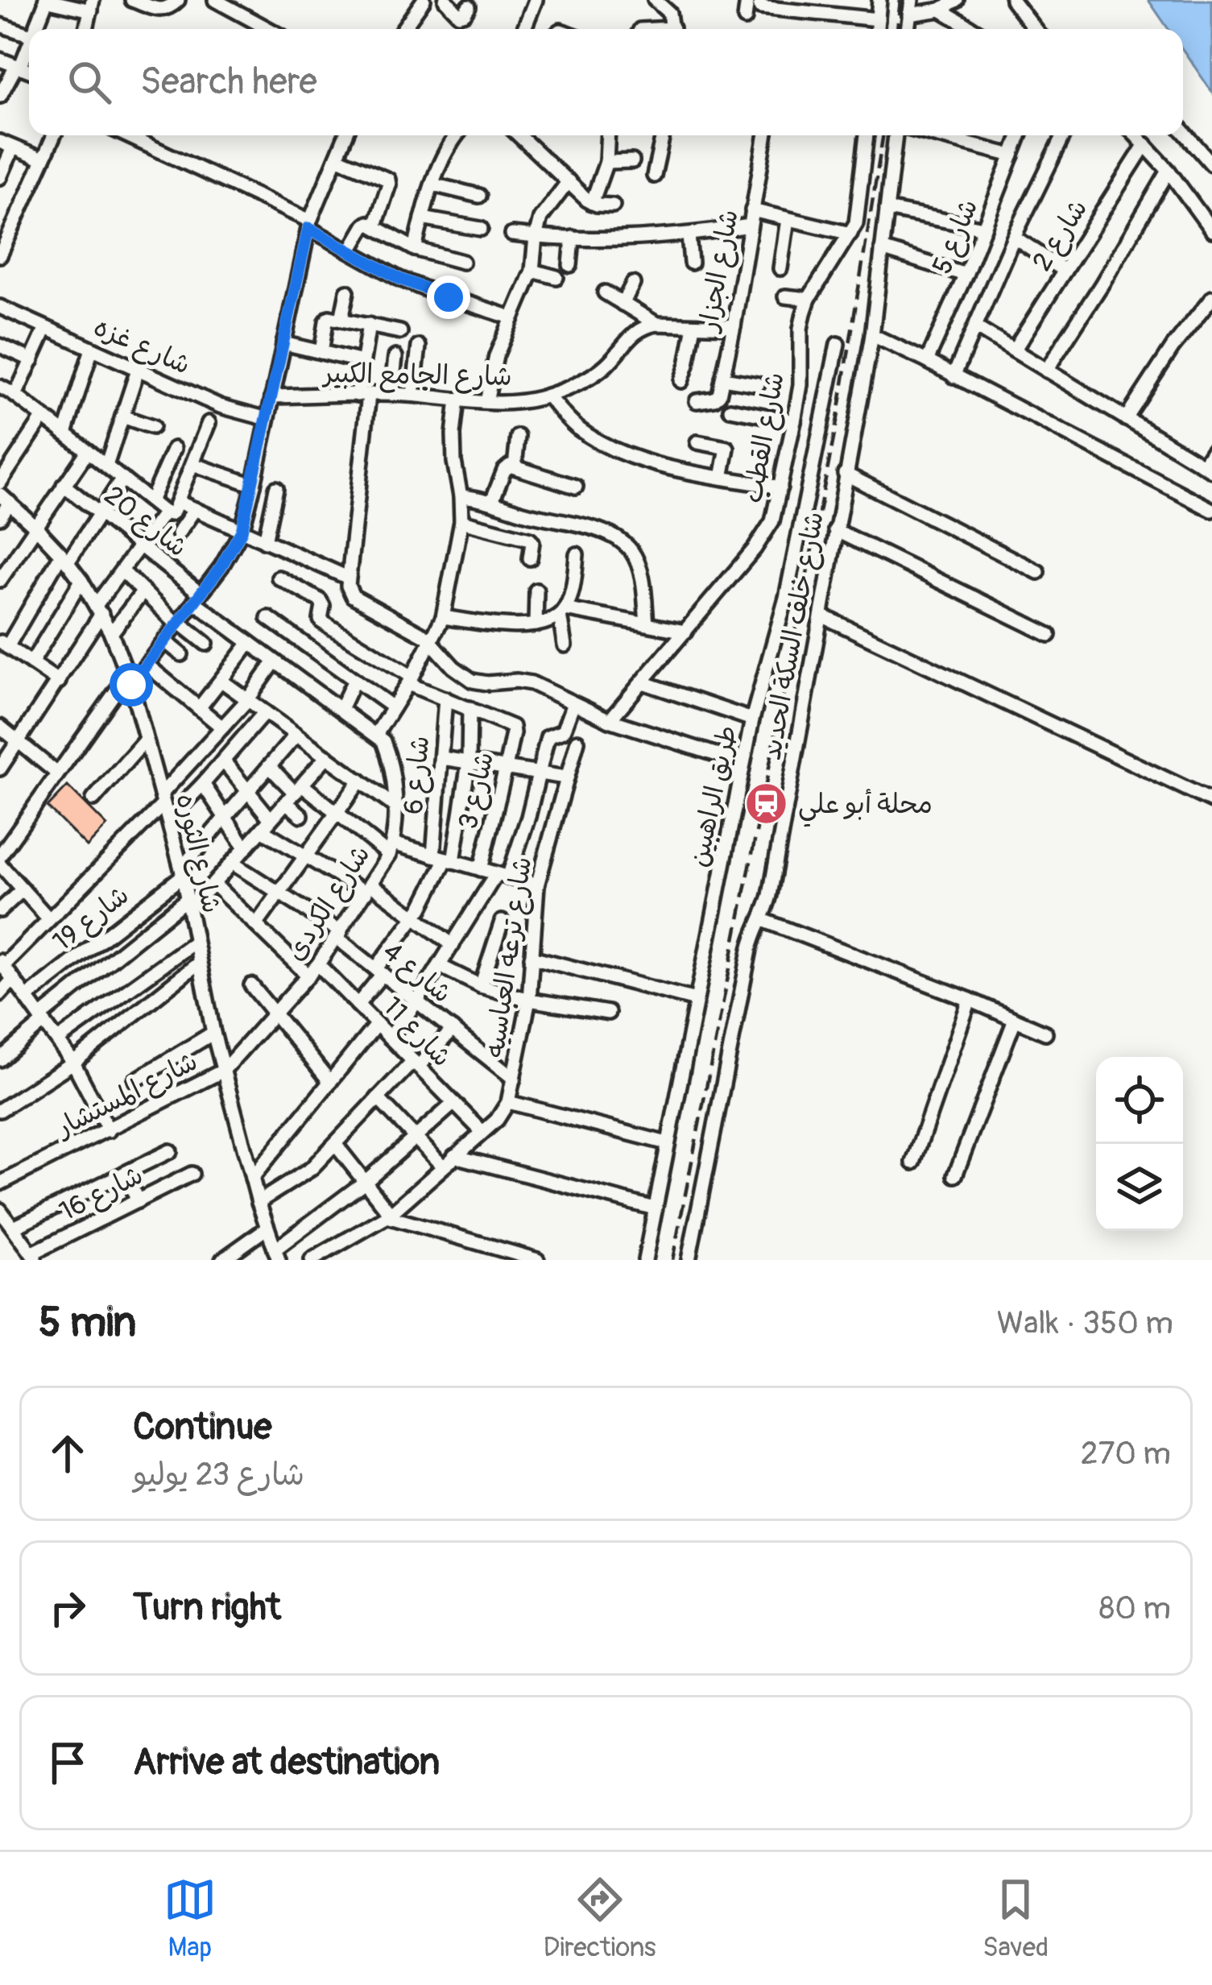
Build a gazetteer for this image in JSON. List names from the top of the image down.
{
  "streets": {
    "street": [
      "شارع 2",
      "شارع 5",
      "شارع الجزار",
      "شارع غزه",
      "شارع الجامع الكبير",
      "شارع القطب",
      "شارع 20",
      "شارع خلف السكة الحديد",
      "شارع 6",
      "شارع 3",
      "طريق الراهبين",
      "شارع الثوره",
      "شارع الكردى",
      "شارع 19",
      "شارع ترعه العباسيه",
      "شارع 4",
      "شارع 11",
      "شارع المستشار",
      "شارع 16"
    ]
  },
  "crossings": [
    ["شارع 20", "شارع الكردى"],
    ["شارع الثوره", "شارع الكردى"],
    ["شارع الثوره", "شارع 19"],
    ["شارع الثوره", "شارع المستشار"],
    ["شارع الكردى", "شارع 4"],
    ["شارع الكردى", "شارع 11"],
    ["شارع الكردى", "شارع المستشار"],
    ["شارع ترعه العباسيه", "شارع 4"],
    ["شارع ترعه العباسيه", "شارع 11"]
  ],
  "places": {
    "station": ["محلة أبو علي"]
  },
  "page": {
    "search": "Search here",
    "heading": ["5 min", "Walk · 350 m"],
    "list": [
      ["Continue", "شارع 23 يوليو", "270 m"],
      ["Turn right", "80 m"],
      "Arrive at destination"
    ],
    "nav": ["Map", "Directions", "Saved"]
  }
}
